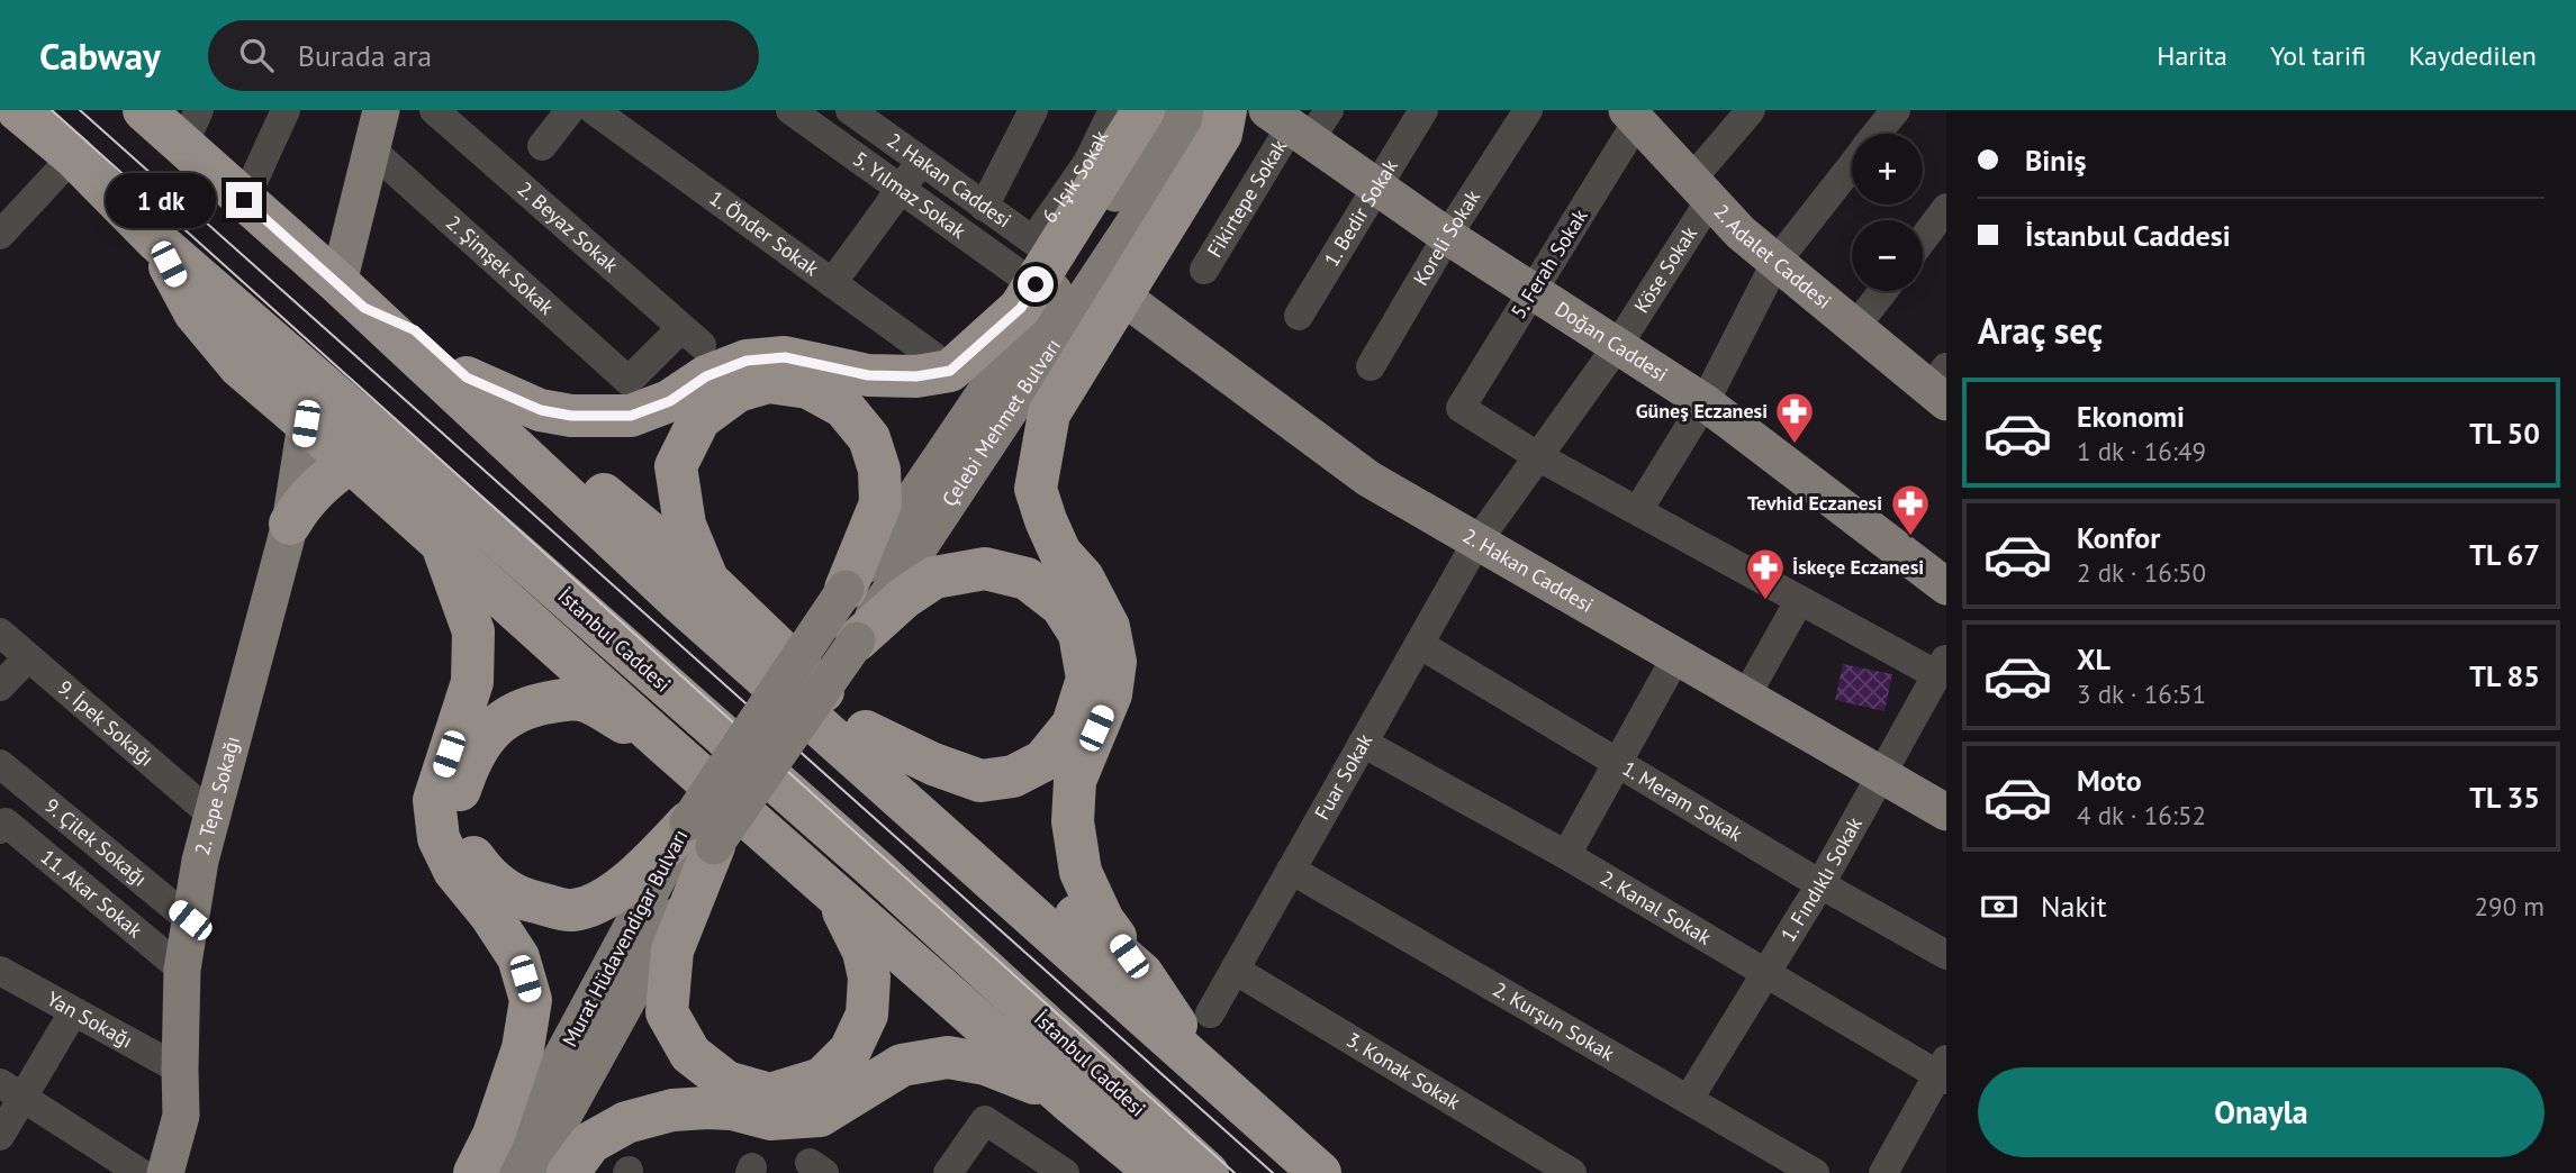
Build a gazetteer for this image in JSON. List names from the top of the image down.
{
  "streets": {
    "highway": ["İstanbul Caddesi"],
    "main road": [
      "2. Hakan Caddesi",
      "2. Adalet Caddesi",
      "Doğan Caddesi",
      "Çelebi Mehmet Bulvarı",
      "2. Tepe Sokağı",
      "Murat Hüdavendigar Bulvarı"
    ],
    "street": [
      "6. Işık Sokak",
      "5. Yılmaz Sokak",
      "Fikirtepe Sokak",
      "1. Bedir Sokak",
      "2. Beyaz Sokak",
      "1. Önder Sokak",
      "Koreli Sokak",
      "5. Ferah Sokak",
      "2. Şimşek Sokak",
      "Köse Sokak",
      "9. İpek Sokağı",
      "Fuar Sokak",
      "1. Meram Sokak",
      "9. Çilek Sokağı",
      "1. Fındıklı Sokak",
      "11. Akar Sokak",
      "2. Kanal Sokak",
      "Yan Sokağı",
      "2. Kurşun Sokak",
      "3. Konak Sokak"
    ]
  },
  "crossings": [
    ["6. Işık Sokak", "2. Hakan Caddesi"],
    ["2. Hakan Caddesi", "Köse Sokak"],
    ["2. Hakan Caddesi", "Fuar Sokak"],
    ["2. Hakan Caddesi", "1. Fındıklı Sokak"],
    ["Fikirtepe Sokak", "Doğan Caddesi"],
    ["1. Bedir Sokak", "Doğan Caddesi"],
    ["2. Beyaz Sokak", "2. Şimşek Sokak"],
    ["Koreli Sokak", "Doğan Caddesi"],
    ["2. Adalet Caddesi", "5. Ferah Sokak"],
    ["2. Adalet Caddesi", "Köse Sokak"],
    ["5. Ferah Sokak", "Köse Sokak"],
    ["5. Ferah Sokak", "Doğan Caddesi"],
    ["Köse Sokak", "Doğan Caddesi"],
    ["Köse Sokak", "Fuar Sokak"],
    ["Çelebi Mehmet Bulvarı", "Murat Hüdavendigar Bulvarı"],
    ["9. İpek Sokağı", "2. Tepe Sokağı"],
    ["Fuar Sokak", "1. Meram Sokak"],
    ["Fuar Sokak", "2. Kanal Sokak"],
    ["Fuar Sokak", "2. Kurşun Sokak"],
    ["Fuar Sokak", "3. Konak Sokak"],
    ["2. Tepe Sokağı", "9. Çilek Sokağı"],
    ["2. Tepe Sokağı", "11. Akar Sokak"],
    ["2. Tepe Sokağı", "Yan Sokağı"],
    ["1. Meram Sokak", "1. Fındıklı Sokak"],
    ["1. Fındıklı Sokak", "2. Kanal Sokak"],
    ["1. Fındıklı Sokak", "2. Kurşun Sokak"]
  ],
  "places": {
    "pharmacy": ["Güneş Eczanesi", "Tevhid Eczanesi", "İskeçe Eczanesi"]
  },
  "page": {
    "header": "Cabway",
    "search": "Burada ara",
    "nav": ["Harita", "Yol tarifi", "Kaydedilen"],
    "banner": ["Biniş", "İstanbul Caddesi"],
    "map_buttons": ["+", "−"],
    "bubble": "1 dk",
    "heading": "Araç seç",
    "list": [
      {
        "name": "Ekonomi",
        "note": "1 dk · 16:49",
        "value": "TL 50"
      },
      {
        "name": "Konfor",
        "note": "2 dk · 16:50",
        "value": "TL 67"
      },
      {
        "name": "XL",
        "note": "3 dk · 16:51",
        "value": "TL 85"
      },
      {
        "name": "Moto",
        "note": "4 dk · 16:52",
        "value": "TL 35"
      }
    ],
    "pay": ["Nakit", "290 m"],
    "buttons": "Onayla"
  }
}
